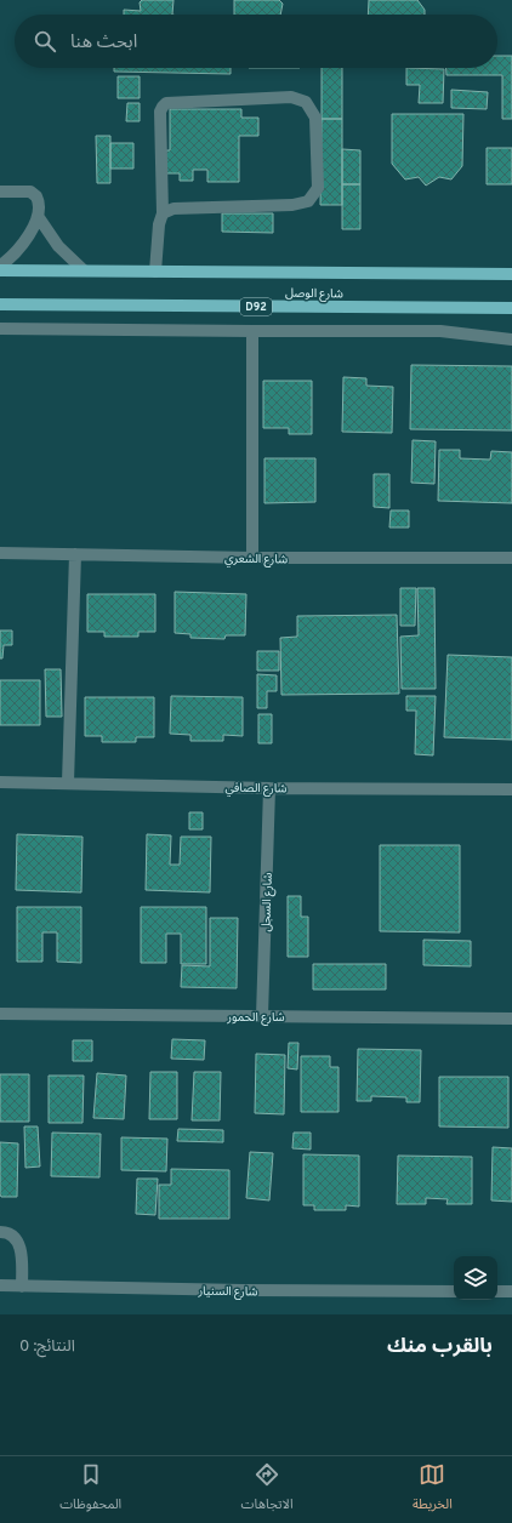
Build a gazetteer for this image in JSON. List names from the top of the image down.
{
  "streets": {
    "main road": ["شارع الوصل", "D92"],
    "street": [
      "شارع الشعري",
      "شارع الصافي",
      "شارع السجل",
      "شارع الحمور",
      "شارع السنيار"
    ]
  },
  "crossings": [
    ["شارع الصافي", "شارع السجل"],
    ["شارع السجل", "شارع الحمور"]
  ],
  "page": {
    "search": "ابحث هنا",
    "heading": ["بالقرب منك", "النتائج: 0"],
    "nav": ["الخريطة", "الاتجاهات", "المحفوظات"]
  }
}
